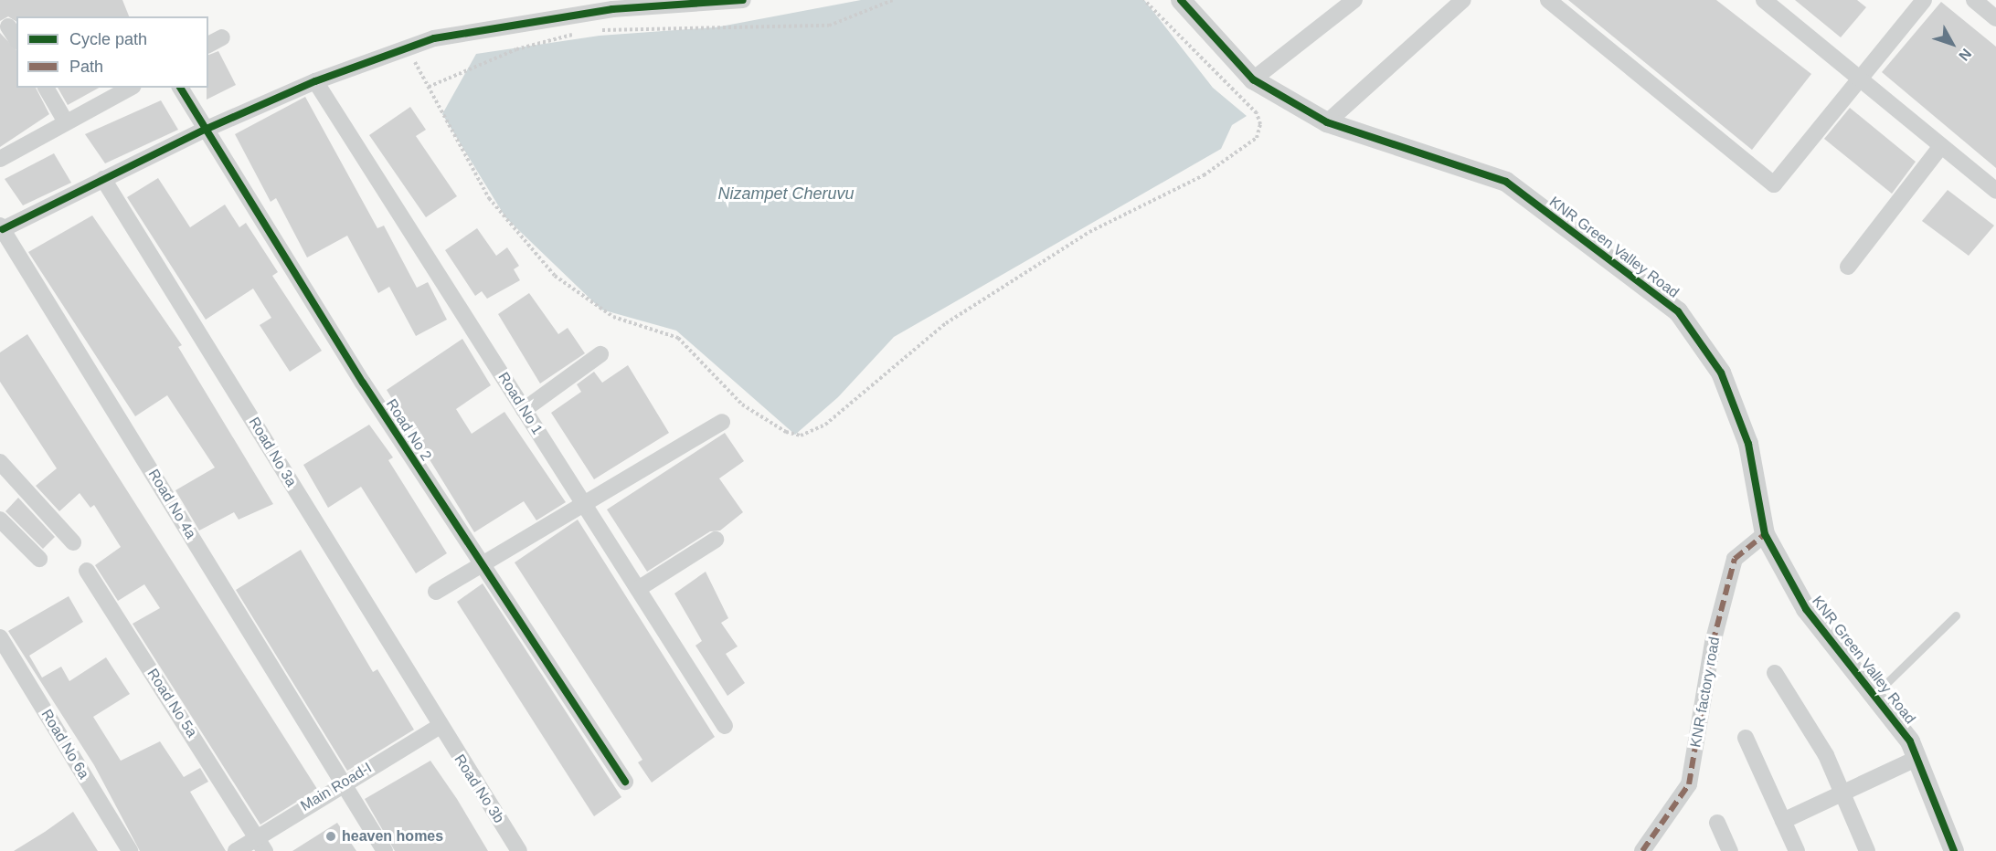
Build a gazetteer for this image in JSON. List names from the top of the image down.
{
  "streets": {
    "street": [
      "KNR Green Valley Road",
      "Road No 1",
      "Road No 2",
      "Road No 3a",
      "Road No 4a",
      "KNR factory road",
      "Road No 5a",
      "Road No 6a",
      "Main Road-I",
      "Road No 3b"
    ]
  },
  "crossings": [
    ["KNR Green Valley Road", "KNR factory road"],
    ["Road No 3a", "Main Road-I"],
    ["Road No 3a", "Road No 3b"],
    ["Road No 4a", "Main Road-I"],
    ["Road No 5a", "Main Road-I"],
    ["Main Road-I", "Road No 3b"]
  ],
  "water": ["Nizampet Cheruvu"],
  "places": ["heaven homes"],
  "legend": ["Cycle path", "Path"],
  "north": "bottom right"
}
